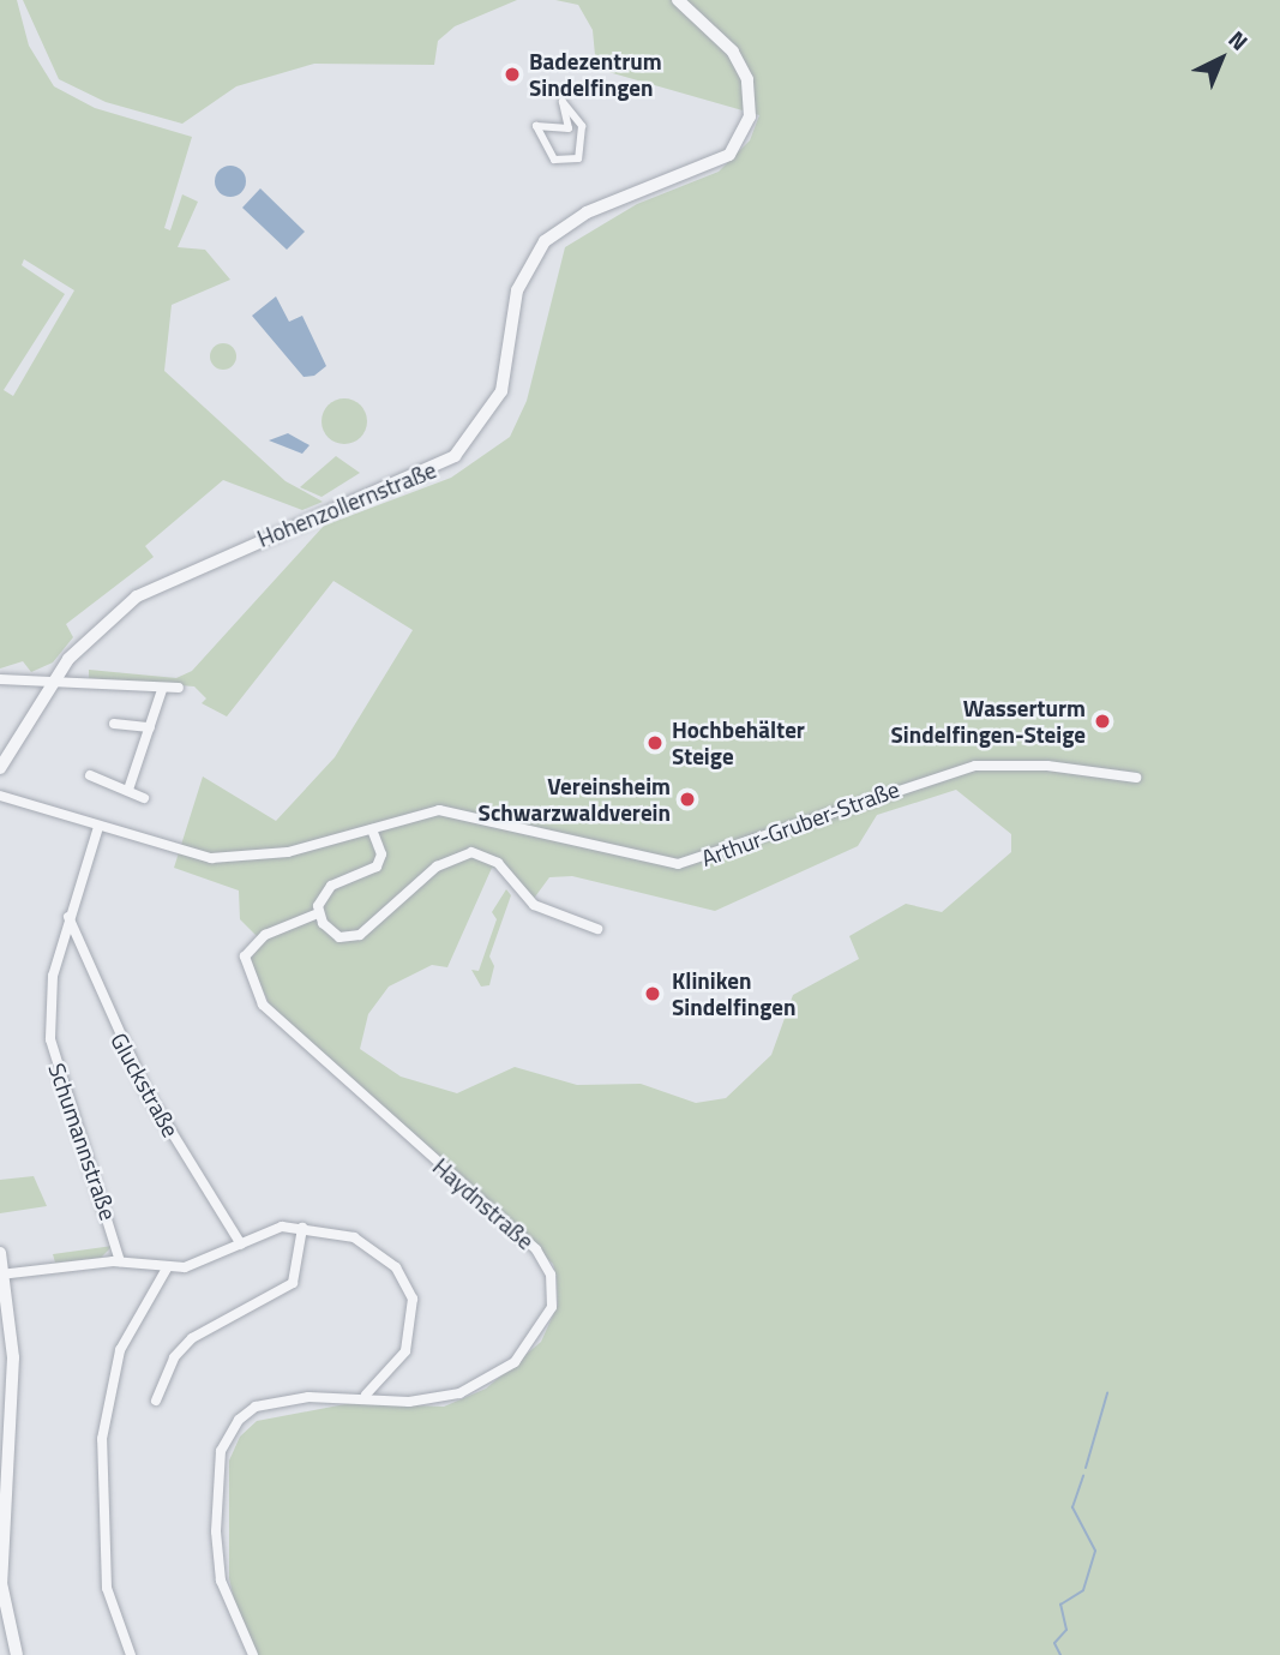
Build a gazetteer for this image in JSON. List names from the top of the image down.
{
  "streets": {
    "street": [
      "Hohenzollernstraße",
      "Arthur-Gruber-Straße",
      "Gluckstraße",
      "Schumannstraße",
      "Haydnstraße"
    ]
  },
  "crossings": [
    ["Arthur-Gruber-Straße", "Schumannstraße"],
    ["Gluckstraße", "Schumannstraße"]
  ],
  "places": [
    "Badezentrum Sindelfingen",
    "Wasserturm Sindelfingen-Steige",
    "Hochbehälter Steige",
    "Vereinsheim Schwarzwaldverein",
    "Kliniken Sindelfingen"
  ],
  "north": "top right"
}
